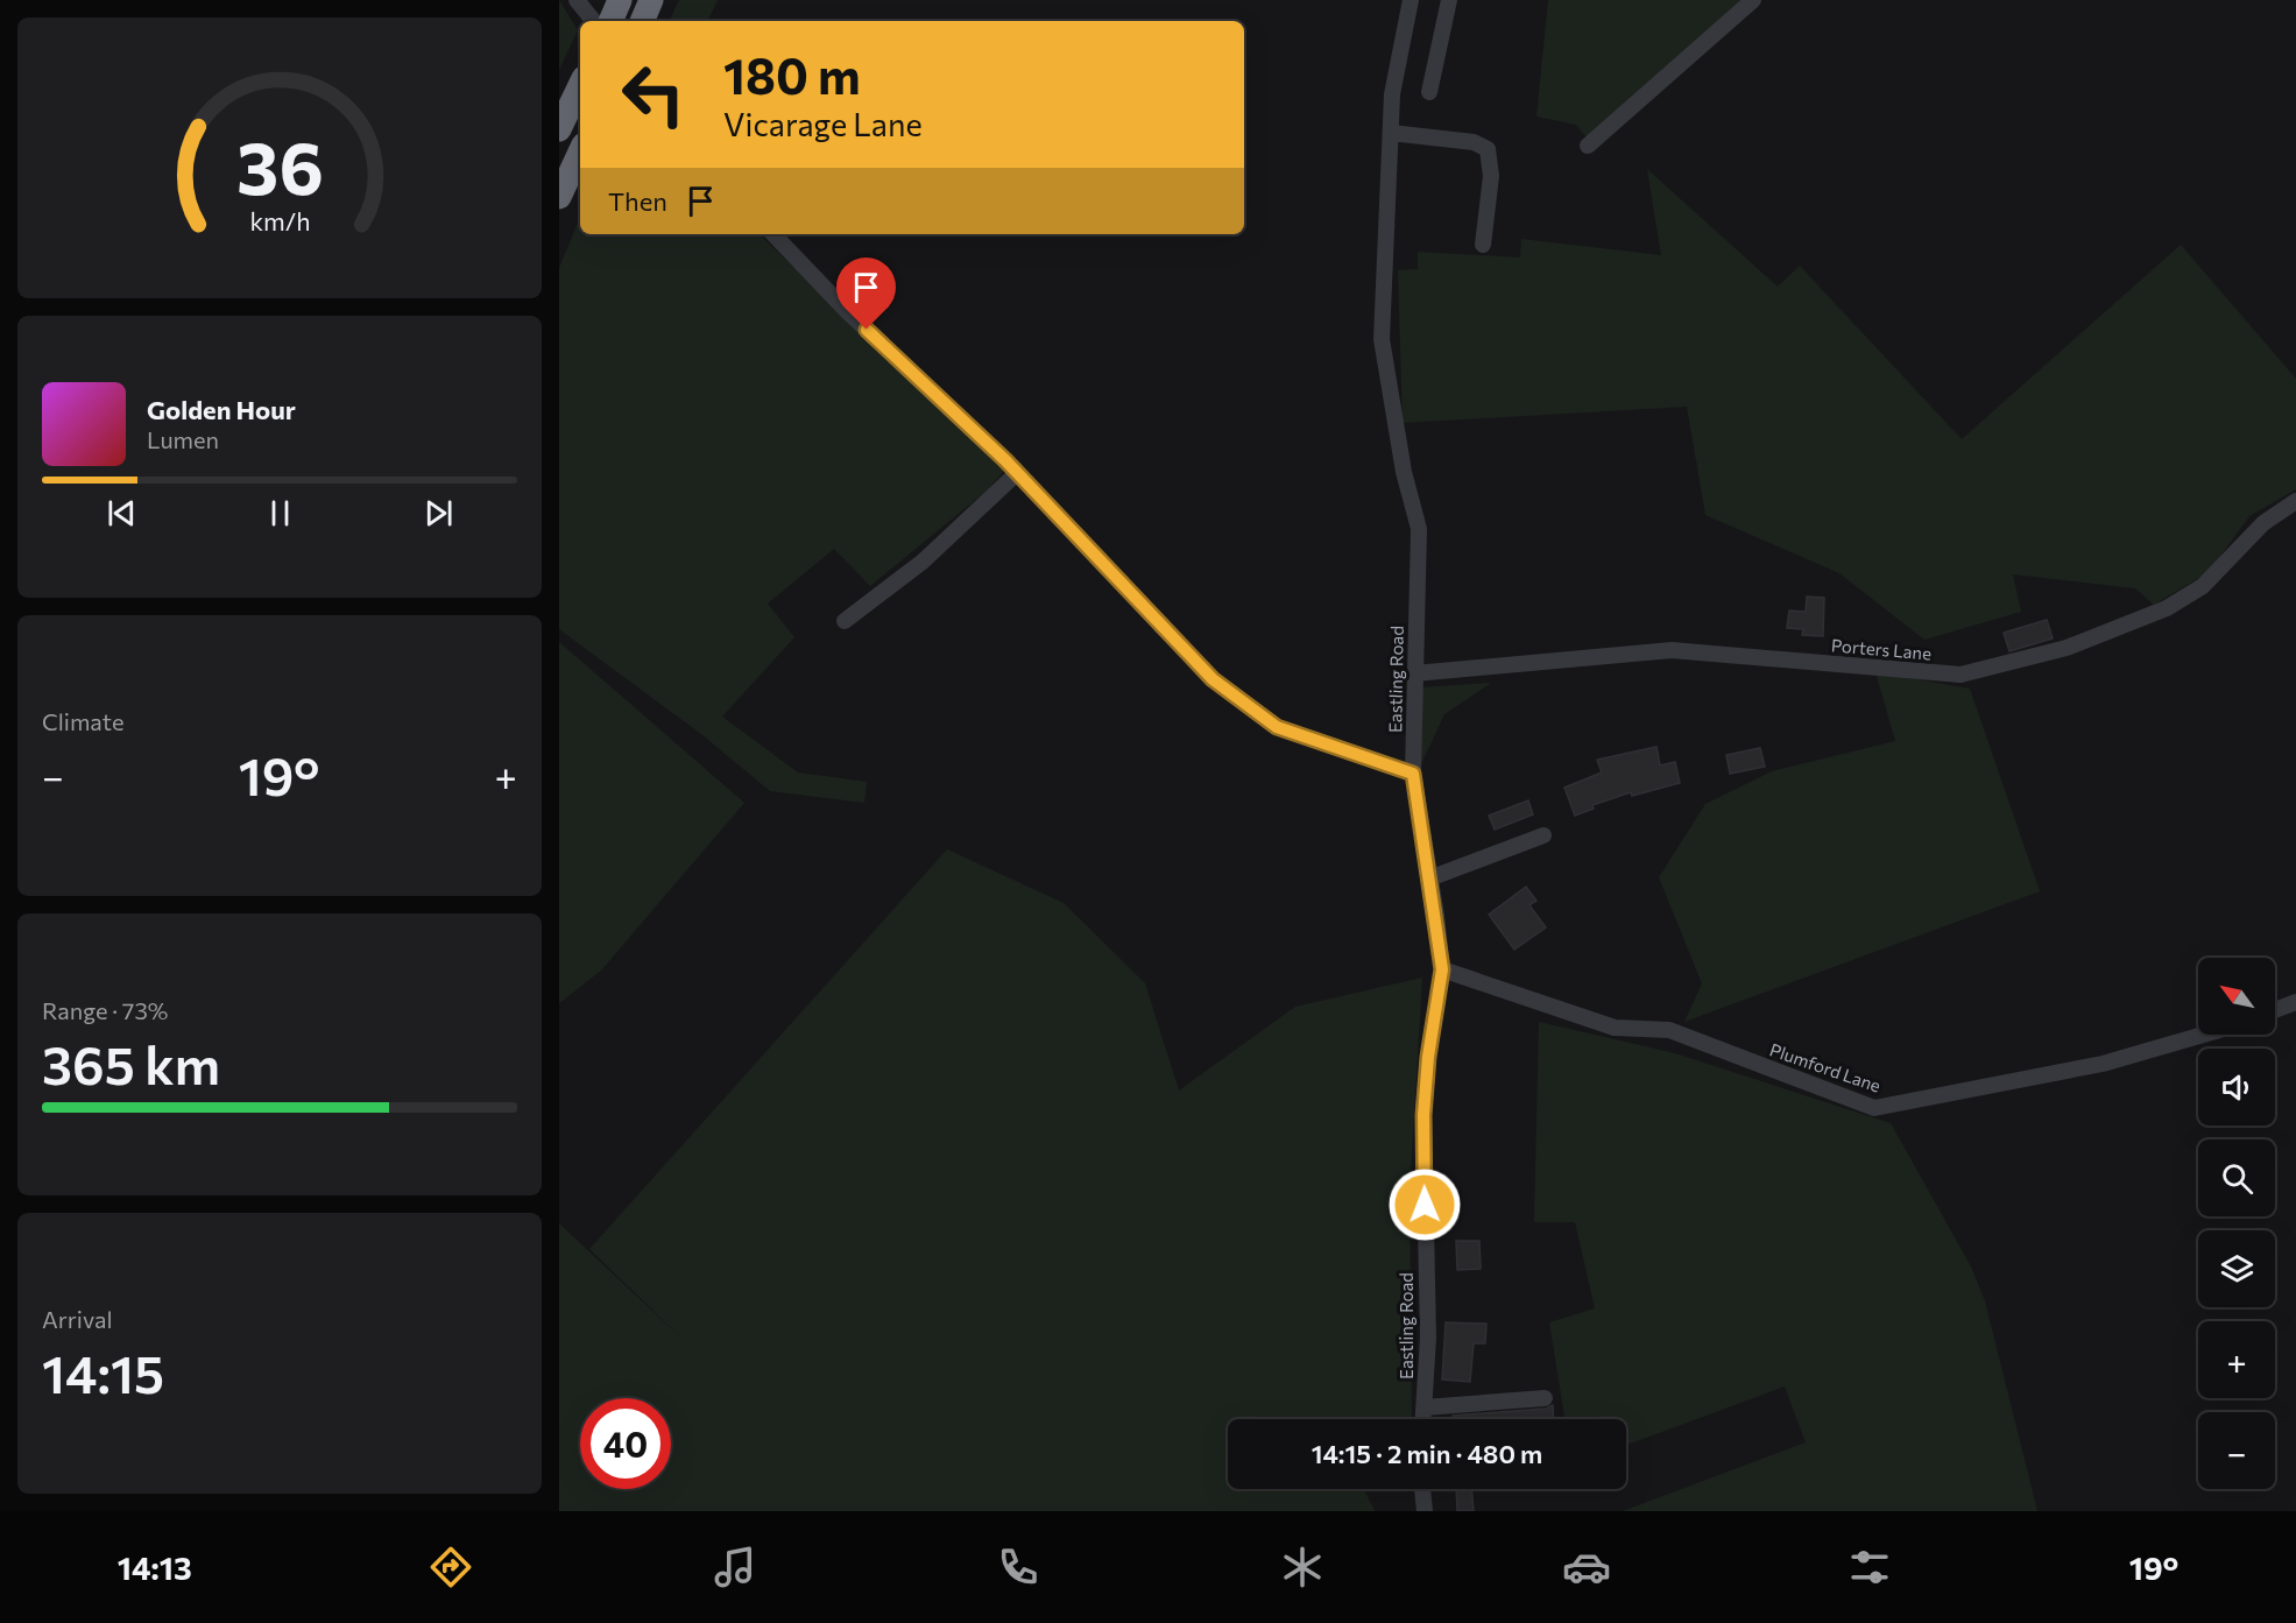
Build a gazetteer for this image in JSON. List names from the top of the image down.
{
  "streets": {
    "street": ["Porters Lane", "Eastling Road", "Plumford Lane"]
  },
  "crossings": [
    ["Porters Lane", "Eastling Road"],
    ["Eastling Road", "Plumford Lane"]
  ],
  "north": "top left",
  "page": {
    "turn": ["180 m", "Vicarage Lane"],
    "then": "Then",
    "song": ["Golden Hour", "Lumen"],
    "tile": [
      "Climate",
      ["Range · 73%", "365 km"],
      ["Arrival", "14:15"]
    ],
    "heat": ["−", "19°", "+"],
    "map_buttons": ["+", "−"],
    "limit": "40",
    "trip": "14:15 · 2 min · 480 m",
    "tabs": ["14:13", "19°"],
    "gauge": ["36", "km/h"]
  }
}
